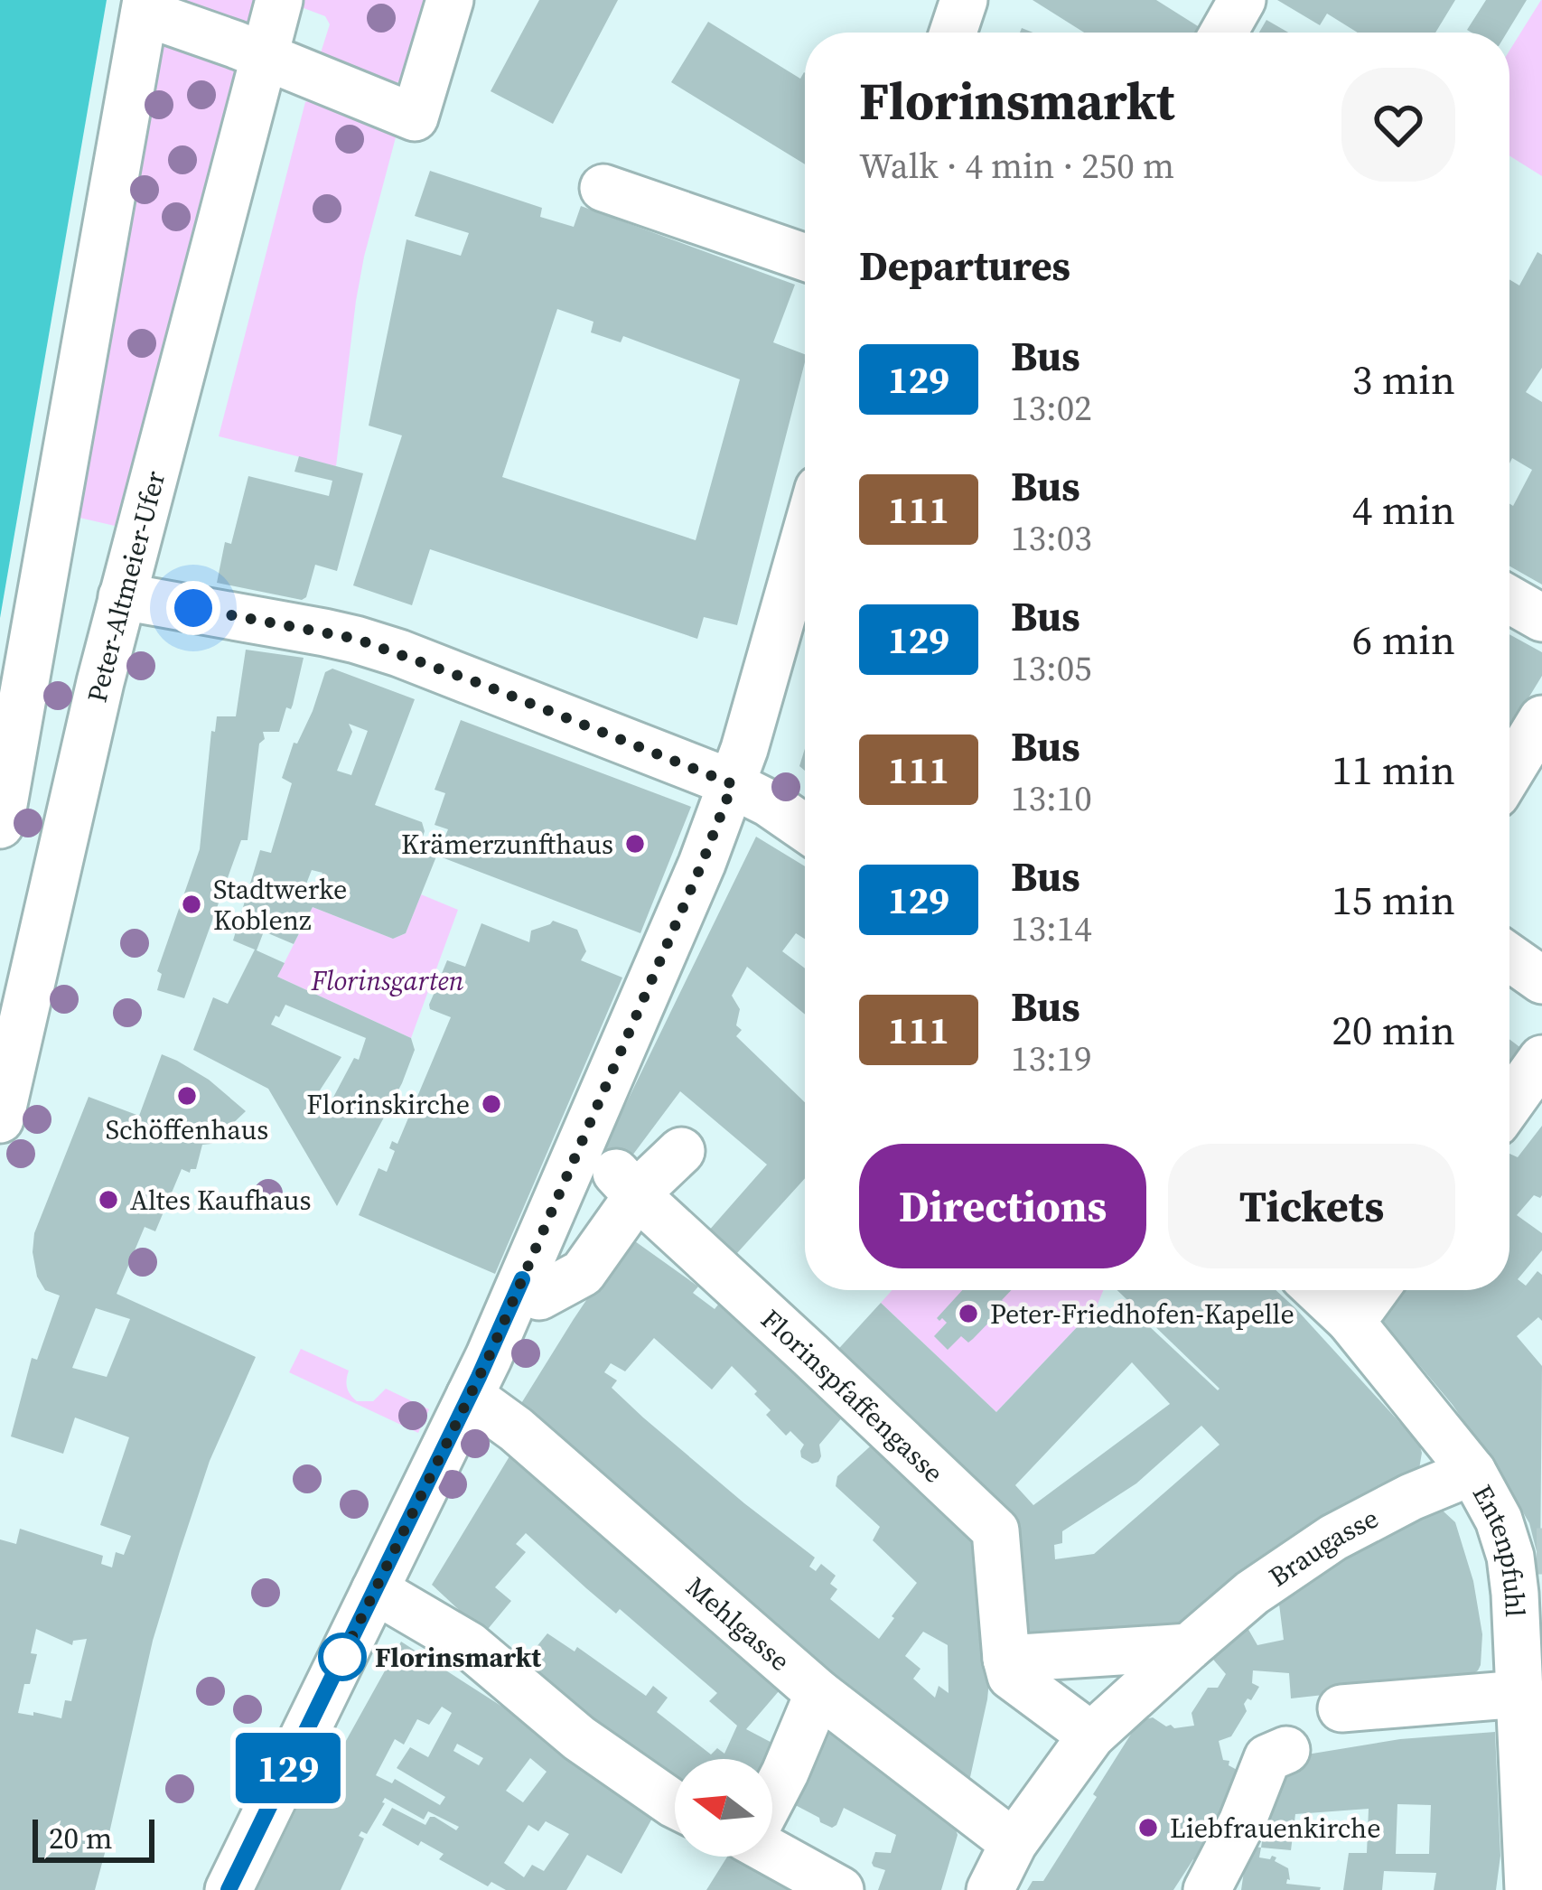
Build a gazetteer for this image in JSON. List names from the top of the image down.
{
  "streets": {
    "street": [
      "Peter-Altmeier-Ufer",
      "Florinspfaffengasse",
      "Braugasse",
      "Entenpfuhl",
      "Mehlgasse"
    ]
  },
  "crossings": [
    ["Braugasse", "Entenpfuhl"],
    ["Braugasse", "Mehlgasse"]
  ],
  "parks": ["Florinsgarten"],
  "places": [
    "Krämerzunfthaus",
    "Stadtwerke Koblenz",
    "Schöffenhaus",
    "Florinskirche",
    "Altes Kaufhaus",
    "Peter-Friedhofen-Kapelle",
    "Florinsmarkt",
    "Liebfrauenkirche"
  ],
  "lines": ["bus line 129"],
  "scale_bar": "20 m",
  "north": "left",
  "page": {
    "on_map": "129",
    "heading": [
      ["Florinsmarkt", "Walk · 4 min · 250 m"],
      "Departures"
    ],
    "list": [
      {
        "mark": "129",
        "name": "Bus",
        "note": "13:02",
        "value": "3 min"
      },
      {
        "mark": "111",
        "name": "Bus",
        "note": "13:03",
        "value": "4 min"
      },
      {
        "mark": "129",
        "name": "Bus",
        "note": "13:05",
        "value": "6 min"
      },
      {
        "mark": "111",
        "name": "Bus",
        "note": "13:10",
        "value": "11 min"
      },
      {
        "mark": "129",
        "name": "Bus",
        "note": "13:14",
        "value": "15 min"
      },
      {
        "mark": "111",
        "name": "Bus",
        "note": "13:19",
        "value": "20 min"
      }
    ],
    "buttons": ["Directions", "Tickets"],
    "scale": "20 m"
  }
}
